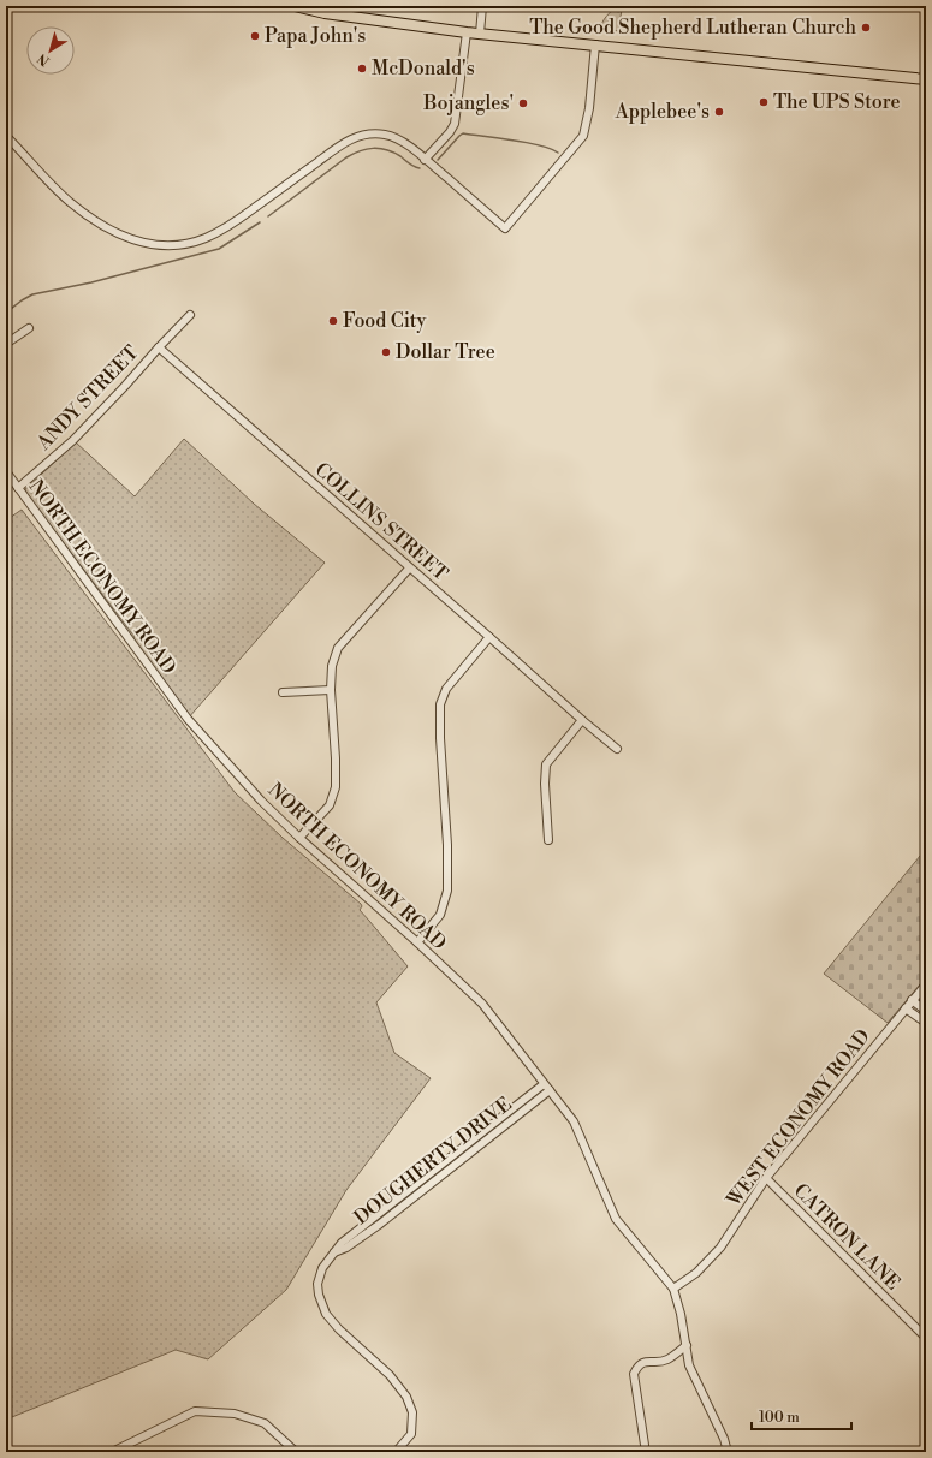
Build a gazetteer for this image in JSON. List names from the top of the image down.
{
  "streets": {
    "street": [
      "ANDY STREET",
      "COLLINS STREET",
      "NORTH ECONOMY ROAD",
      "WEST ECONOMY ROAD",
      "DOUGHERTY DRIVE",
      "CATRON LANE"
    ]
  },
  "crossings": [
    ["ANDY STREET", "COLLINS STREET"],
    ["ANDY STREET", "NORTH ECONOMY ROAD"],
    ["NORTH ECONOMY ROAD", "WEST ECONOMY ROAD"],
    ["NORTH ECONOMY ROAD", "DOUGHERTY DRIVE"],
    ["WEST ECONOMY ROAD", "CATRON LANE"]
  ],
  "places": [
    "The Good Shepherd Lutheran Church",
    "Papa John's",
    "McDonald's",
    "The UPS Store",
    "Bojangles'",
    "Applebee's",
    "Food City",
    "Dollar Tree"
  ],
  "scale_bar": "100 m",
  "north": "bottom left"
}
